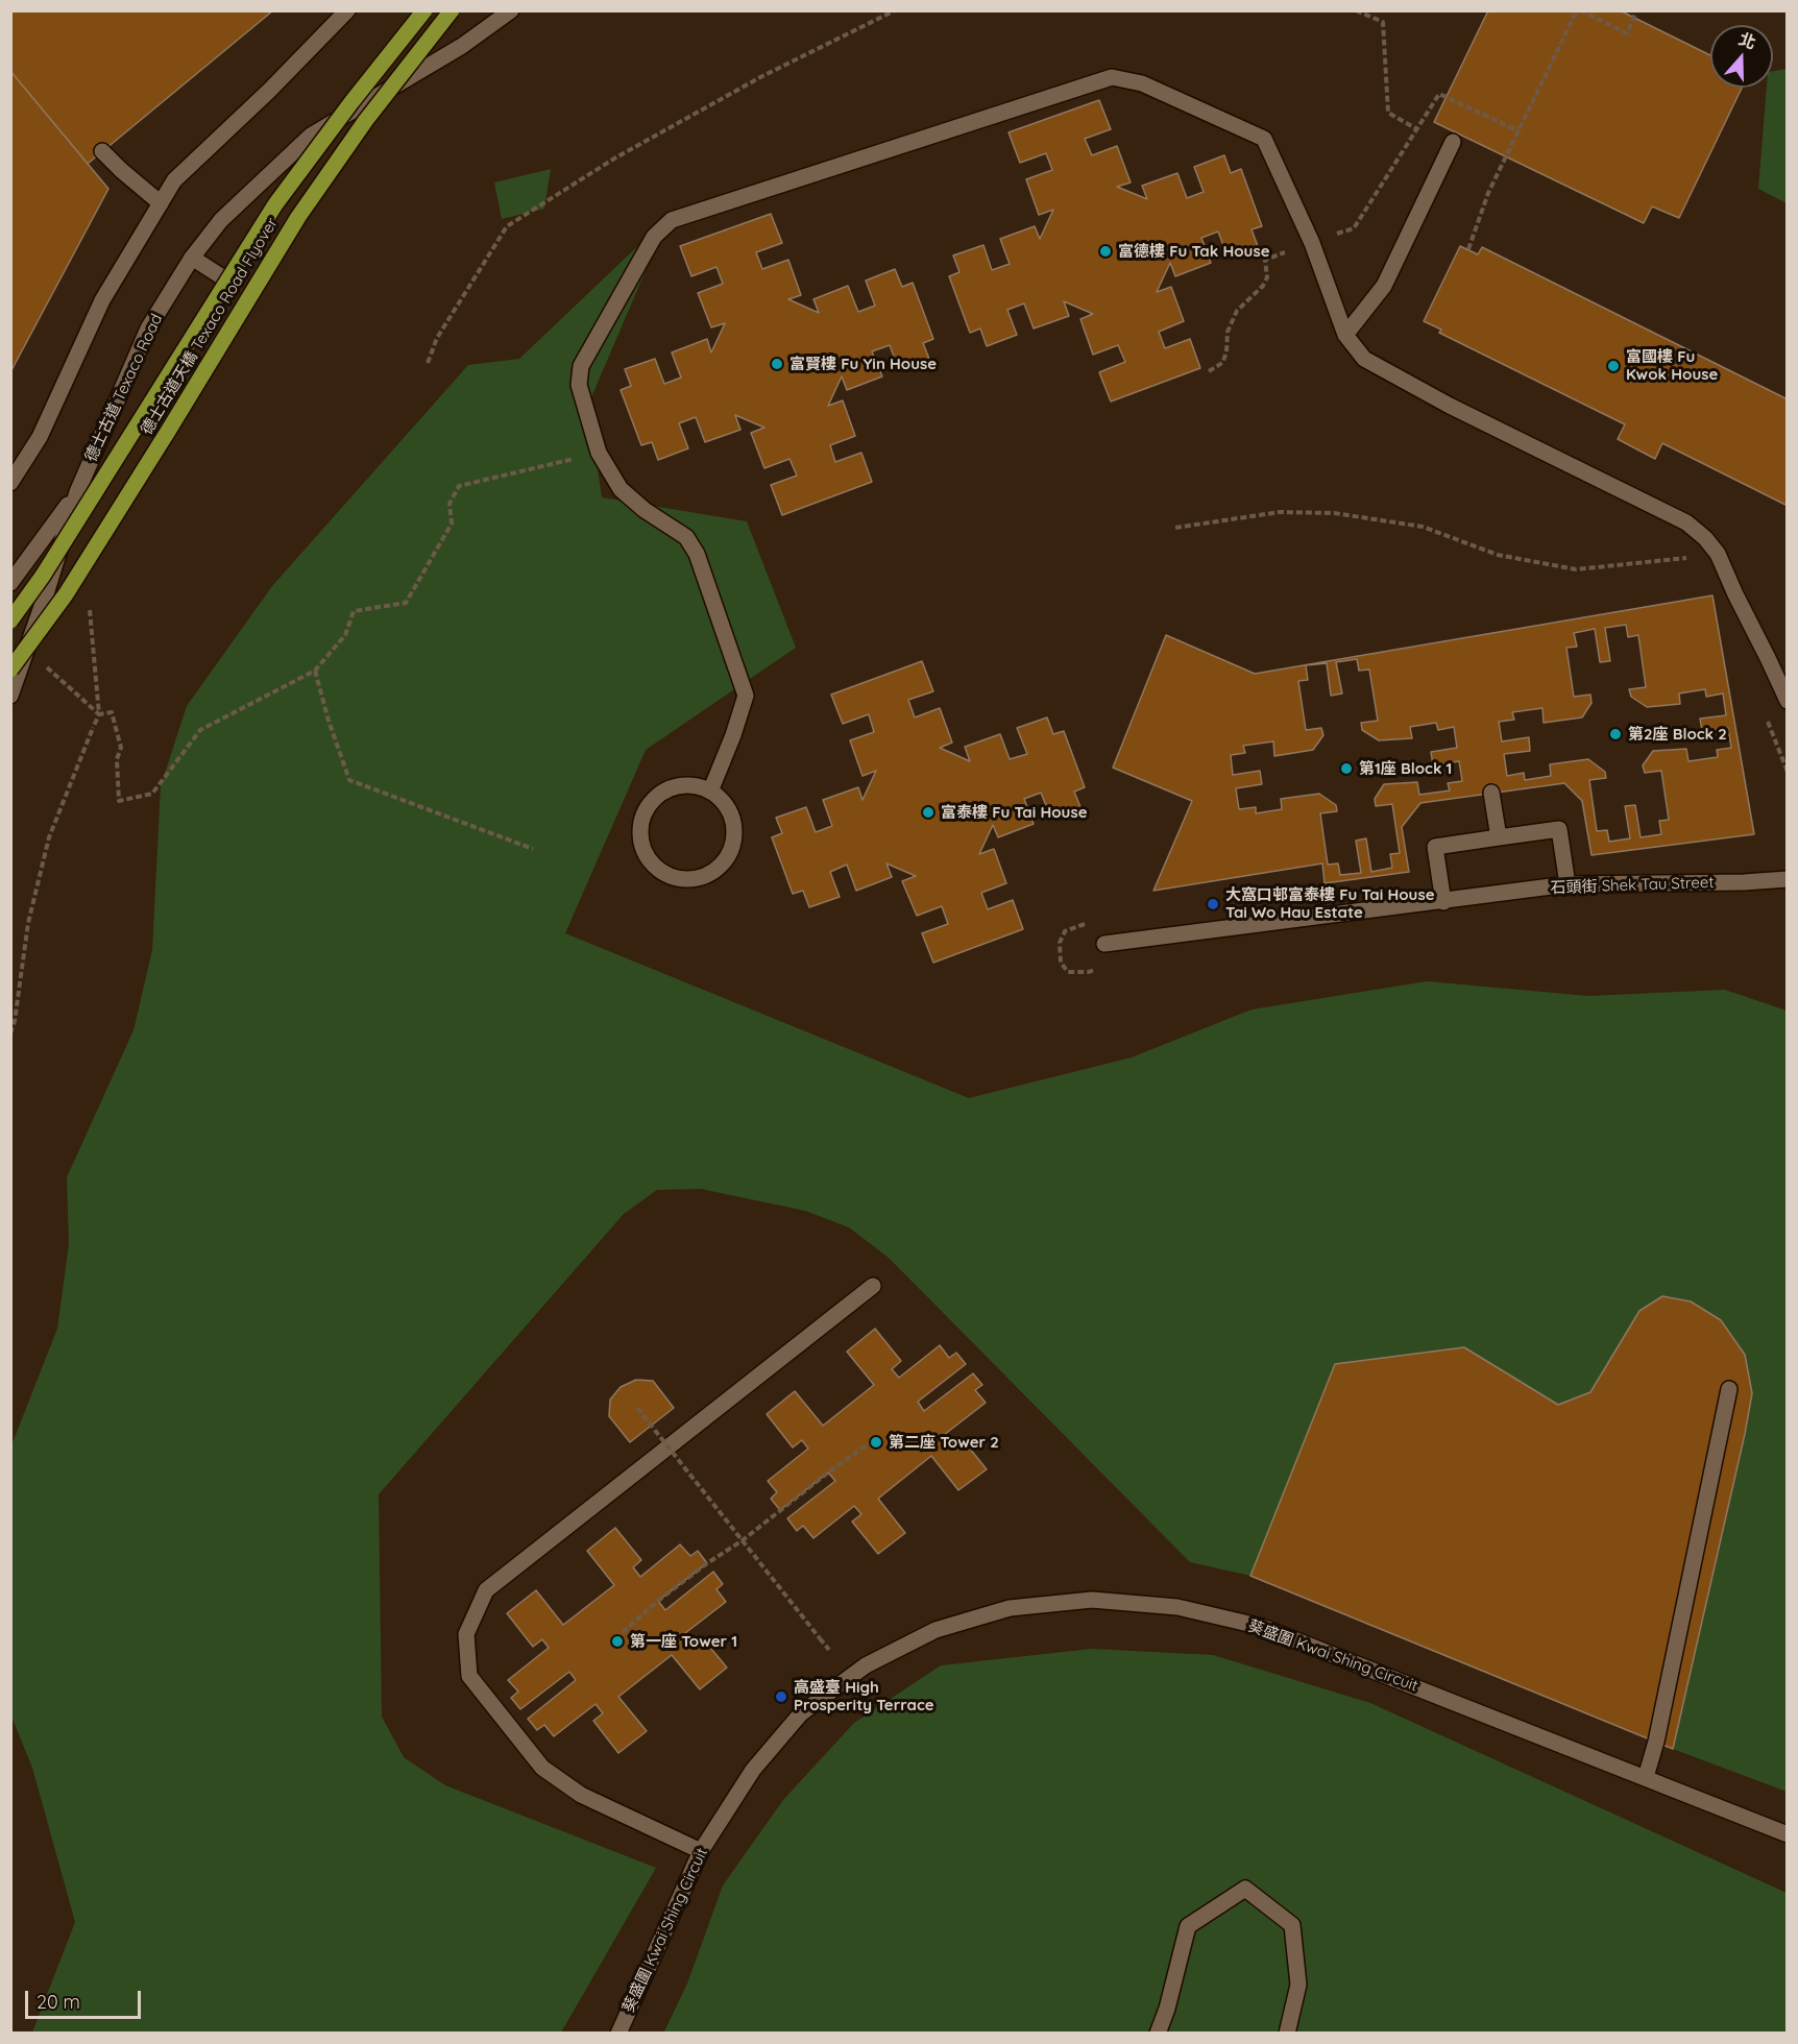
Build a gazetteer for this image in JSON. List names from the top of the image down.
{
  "streets": {
    "main road": ["德士古道天橋 Texaco Road Flyover"],
    "street": ["德士古道 Texaco Road", "石頭街 Shek Tau Street", "葵盛圍 Kwai Shing Circuit"]
  },
  "places": [
    "富德樓 Fu Tak House",
    "富賢樓 Fu Yin House",
    "富國樓 Fu Kwok House",
    "第2座 Block 2",
    "第1座 Block 1",
    "富泰樓 Fu Tai House",
    "大窩口邨富泰樓 Fu Tai House Tai Wo Hau Estate",
    "第二座 Tower 2",
    "第一座 Tower 1",
    "高盛臺 High Prosperity Terrace"
  ],
  "scale_bar": "20 m",
  "north": "top"
}
